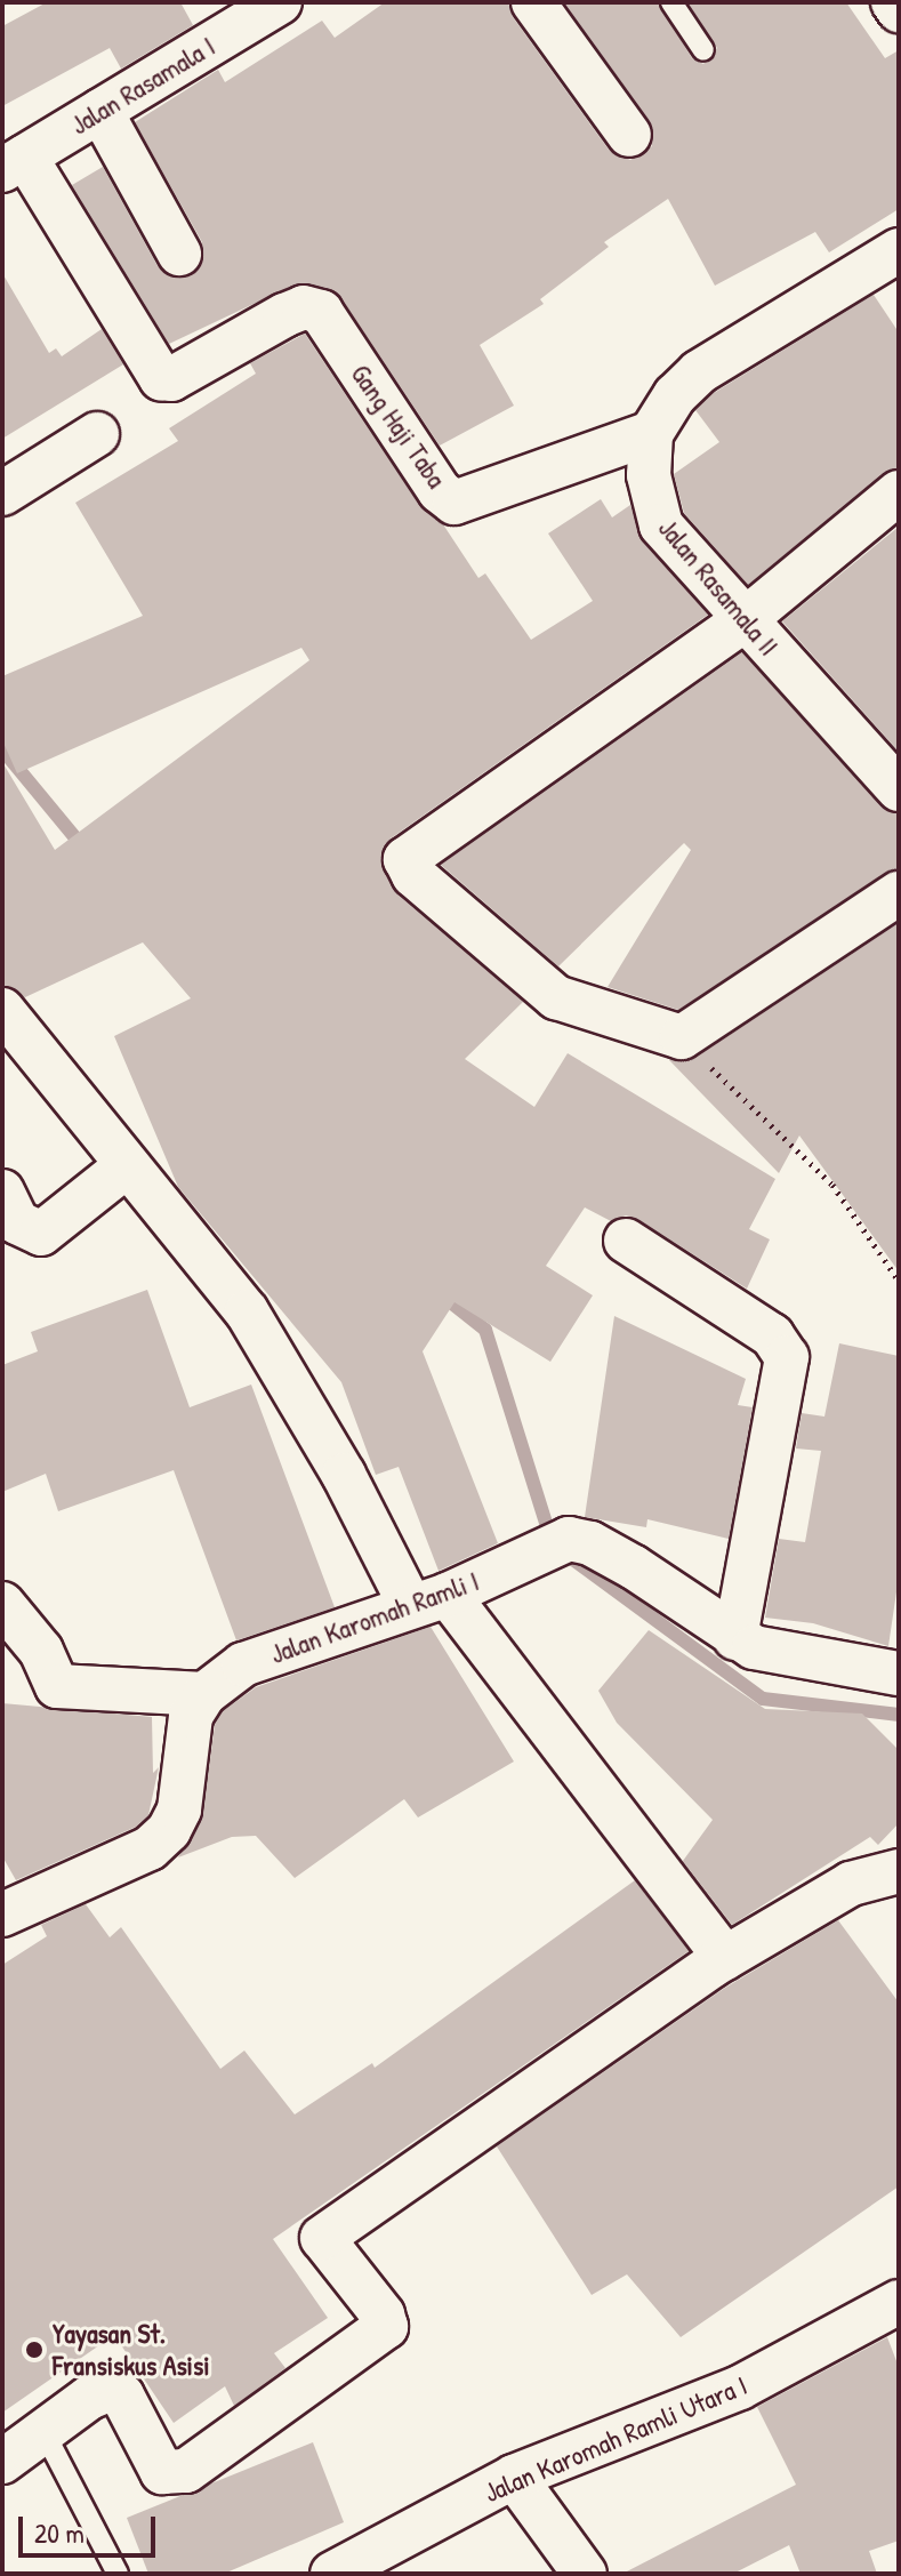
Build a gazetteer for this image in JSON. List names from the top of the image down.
{
  "streets": {
    "street": [
      "Jalan Rasamala I",
      "Gang Haji Taba",
      "Jalan Rasamala II",
      "Jalan Karomah Ramli I",
      "Jalan Karomah Ramli Utara I"
    ]
  },
  "crossings": [
    ["Jalan Rasamala I", "Gang Haji Taba"],
    ["Gang Haji Taba", "Jalan Rasamala II"]
  ],
  "places": ["Yayasan St. Fransiskus Asisi"],
  "scale_bar": "20 m"
}
